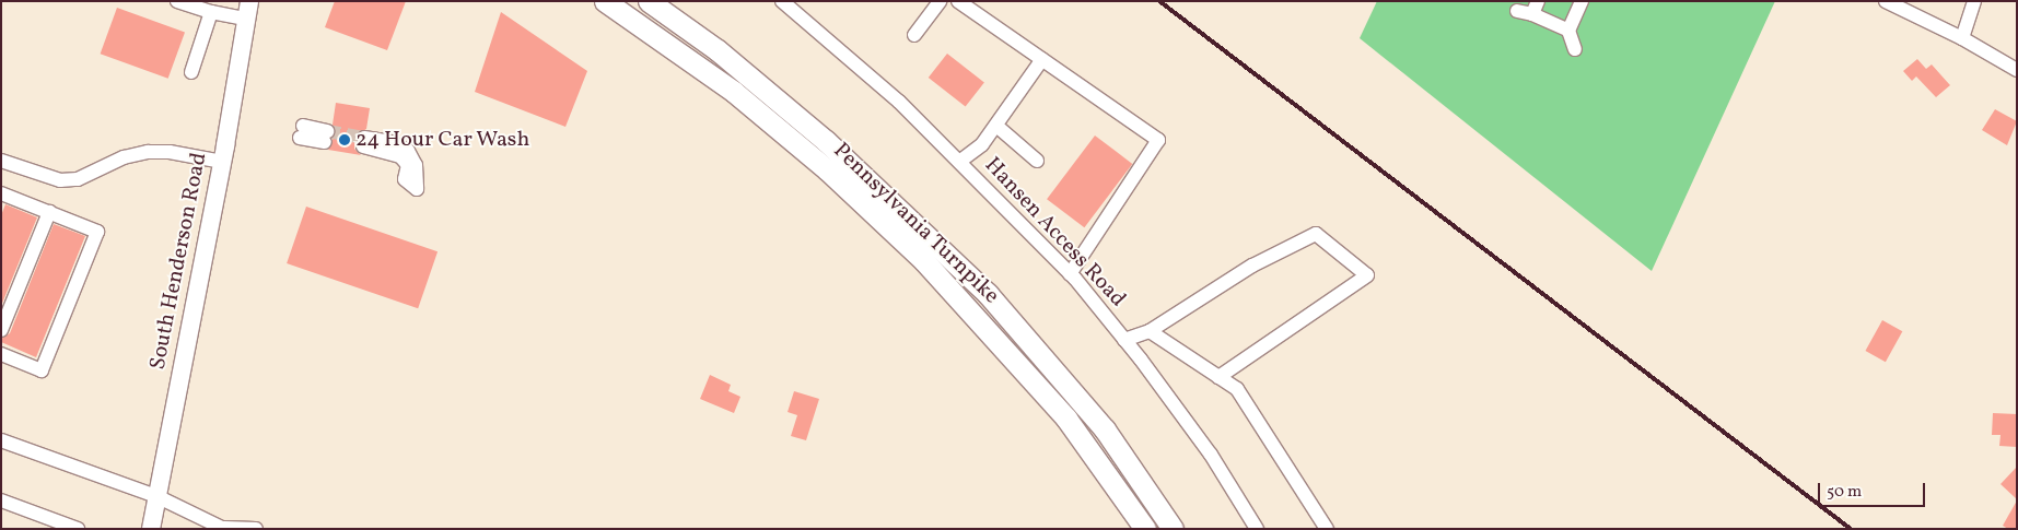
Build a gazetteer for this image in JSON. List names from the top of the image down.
{
  "streets": {
    "highway": ["Pennsylvania Turnpike"],
    "main road": ["South Henderson Road"],
    "street": ["Hansen Access Road"]
  },
  "places": ["24 Hour Car Wash"],
  "scale_bar": "50 m"
}
